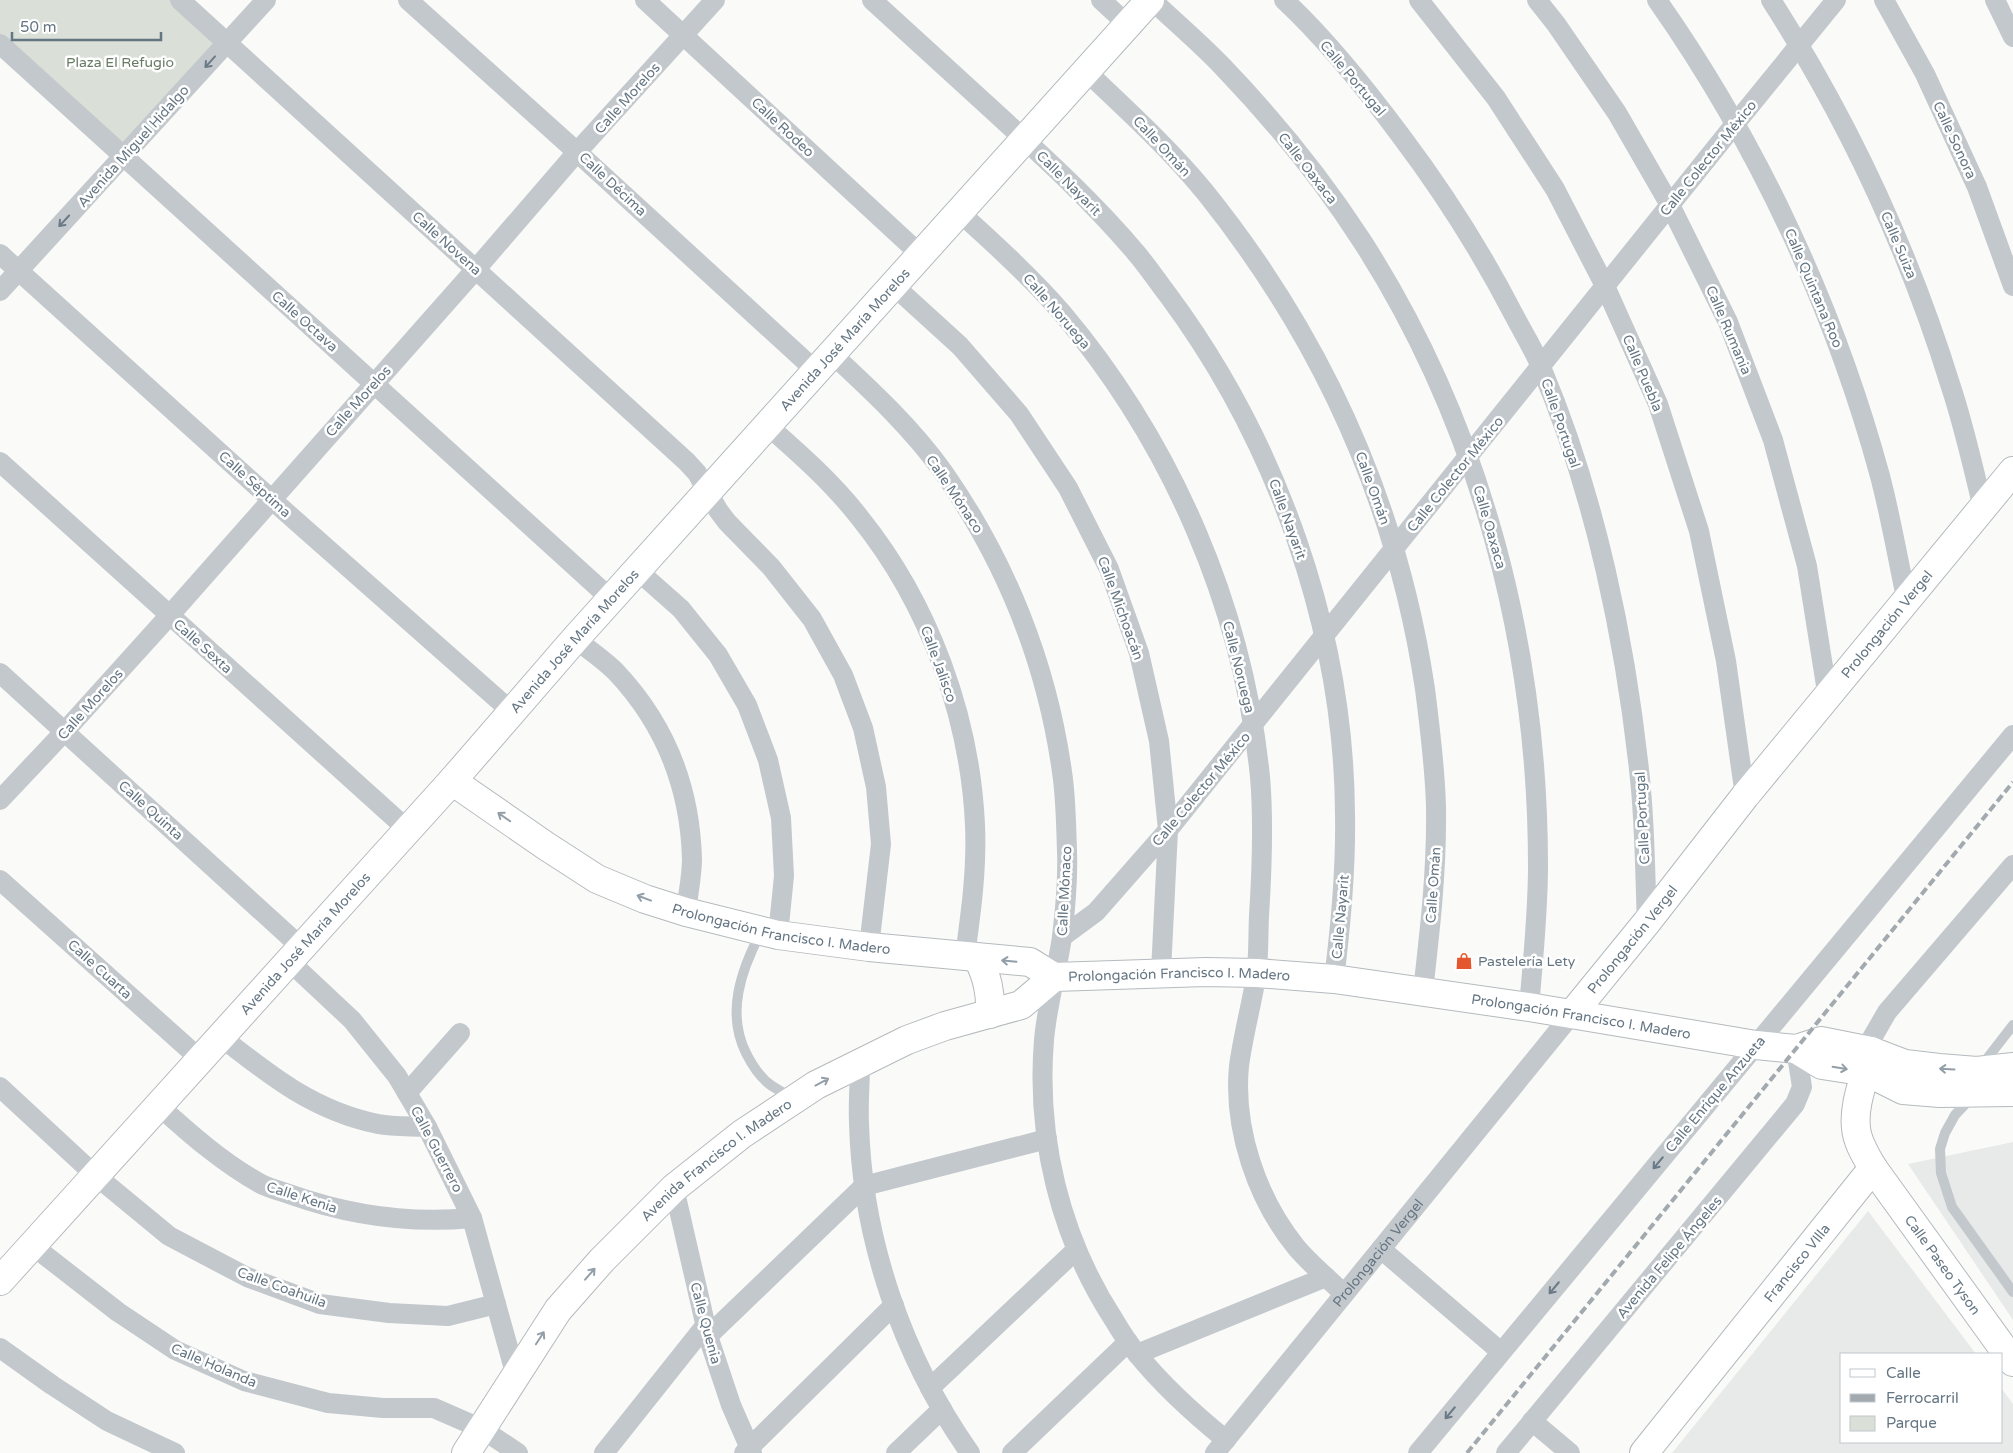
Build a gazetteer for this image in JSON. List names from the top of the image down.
{
  "streets": {
    "main road": [
      "Avenida José María Morelos",
      "Prolongación Vergel",
      "Prolongación Francisco I. Madero",
      "Avenida Francisco I. Madero",
      "Francisco VIlla",
      "Calle Paseo Tyson"
    ],
    "street": [
      "Calle Portugal",
      "Calle Morelos",
      "Calle Rodeo",
      "Calle Sonora",
      "Avenida Miguel Hidalgo",
      "Calle Omán",
      "Calle Colector México",
      "Calle Oaxaca",
      "Calle Nayarit",
      "Calle Décima",
      "Calle Novena",
      "Calle Suiza",
      "Calle Quintana Roo",
      "Calle Noruega",
      "Calle Octava",
      "Calle Rumania",
      "Calle Puebla",
      "Calle Séptima",
      "Calle Mónaco",
      "Calle Michoacán",
      "Calle Sexta",
      "Calle Jalisco",
      "Calle Quinta",
      "Calle Cuarta",
      "Calle Enrique Anzueta",
      "Calle Guerrero",
      "Calle Kenia",
      "Avenida Felipe Ángeles",
      "Calle Coahuila",
      "Calle Quenia",
      "Calle Holanda"
    ]
  },
  "crossings": [
    ["Calle Portugal", "Calle Colector México"],
    ["Calle Portugal", "Prolongación Vergel"],
    ["Calle Morelos", "Calle Rodeo"],
    ["Calle Morelos", "Calle Décima"],
    ["Calle Morelos", "Calle Novena"],
    ["Calle Morelos", "Calle Octava"],
    ["Calle Morelos", "Calle Séptima"],
    ["Calle Morelos", "Calle Sexta"],
    ["Calle Morelos", "Calle Quinta"],
    ["Calle Rodeo", "Avenida José María Morelos"],
    ["Avenida Miguel Hidalgo", "Calle Novena"],
    ["Avenida Miguel Hidalgo", "Calle Octava"],
    ["Avenida Miguel Hidalgo", "Calle Séptima"],
    ["Calle Omán", "Calle Colector México"],
    ["Calle Omán", "Avenida José María Morelos"],
    ["Calle Omán", "Prolongación Francisco I. Madero"],
    ["Calle Colector México", "Calle Oaxaca"],
    ["Calle Colector México", "Calle Nayarit"],
    ["Calle Colector México", "Calle Suiza"],
    ["Calle Colector México", "Calle Quintana Roo"],
    ["Calle Colector México", "Calle Noruega"],
    ["Calle Colector México", "Calle Rumania"],
    ["Calle Colector México", "Calle Puebla"],
    ["Calle Colector México", "Calle Mónaco"],
    ["Calle Colector México", "Calle Michoacán"],
    ["Calle Oaxaca", "Avenida José María Morelos"],
    ["Calle Oaxaca", "Prolongación Francisco I. Madero"],
    ["Calle Nayarit", "Avenida José María Morelos"],
    ["Calle Nayarit", "Prolongación Francisco I. Madero"],
    ["Calle Décima", "Avenida José María Morelos"],
    ["Calle Décima", "Calle Mónaco"],
    ["Calle Novena", "Avenida José María Morelos"],
    ["Calle Novena", "Prolongación Francisco I. Madero"],
    ["Calle Suiza", "Prolongación Vergel"],
    ["Calle Quintana Roo", "Prolongación Vergel"],
    ["Calle Noruega", "Avenida José María Morelos"],
    ["Calle Noruega", "Prolongación Vergel"],
    ["Calle Noruega", "Prolongación Francisco I. Madero"],
    ["Calle Octava", "Avenida José María Morelos"],
    ["Calle Rumania", "Prolongación Vergel"],
    ["Avenida José María Morelos", "Calle Séptima"],
    ["Avenida José María Morelos", "Calle Mónaco"],
    ["Avenida José María Morelos", "Calle Michoacán"],
    ["Avenida José María Morelos", "Calle Sexta"],
    ["Avenida José María Morelos", "Calle Jalisco"],
    ["Avenida José María Morelos", "Calle Quinta"],
    ["Avenida José María Morelos", "Prolongación Francisco I. Madero"],
    ["Avenida José María Morelos", "Calle Cuarta"],
    ["Avenida José María Morelos", "Calle Guerrero"],
    ["Avenida José María Morelos", "Calle Kenia"],
    ["Avenida José María Morelos", "Calle Coahuila"],
    ["Avenida José María Morelos", "Calle Holanda"],
    ["Calle Puebla", "Prolongación Vergel"],
    ["Calle Mónaco", "Prolongación Vergel"],
    ["Calle Mónaco", "Prolongación Francisco I. Madero"],
    ["Calle Mónaco", "Avenida Francisco I. Madero"],
    ["Calle Michoacán", "Prolongación Francisco I. Madero"],
    ["Prolongación Vergel", "Prolongación Francisco I. Madero"],
    ["Calle Jalisco", "Prolongación Francisco I. Madero"],
    ["Calle Quinta", "Calle Guerrero"],
    ["Prolongación Francisco I. Madero", "Calle Enrique Anzueta"],
    ["Prolongación Francisco I. Madero", "Avenida Francisco I. Madero"],
    ["Prolongación Francisco I. Madero", "Avenida Felipe Ángeles"],
    ["Calle Guerrero", "Avenida Francisco I. Madero"],
    ["Calle Guerrero", "Calle Kenia"],
    ["Calle Guerrero", "Calle Coahuila"],
    ["Avenida Francisco I. Madero", "Calle Quenia"],
    ["Avenida Francisco I. Madero", "Calle Holanda"],
    ["Francisco VIlla", "Calle Paseo Tyson"]
  ],
  "one_way": ["Avenida Miguel Hidalgo", "Calle Enrique Anzueta", "Avenida Francisco I. Madero"],
  "parks": ["Plaza El Refugio"],
  "places": {
    "shop": ["Pastelería Lety"]
  },
  "legend": ["Calle", "Ferrocarril", "Parque"],
  "scale_bar": "50 m"
}
